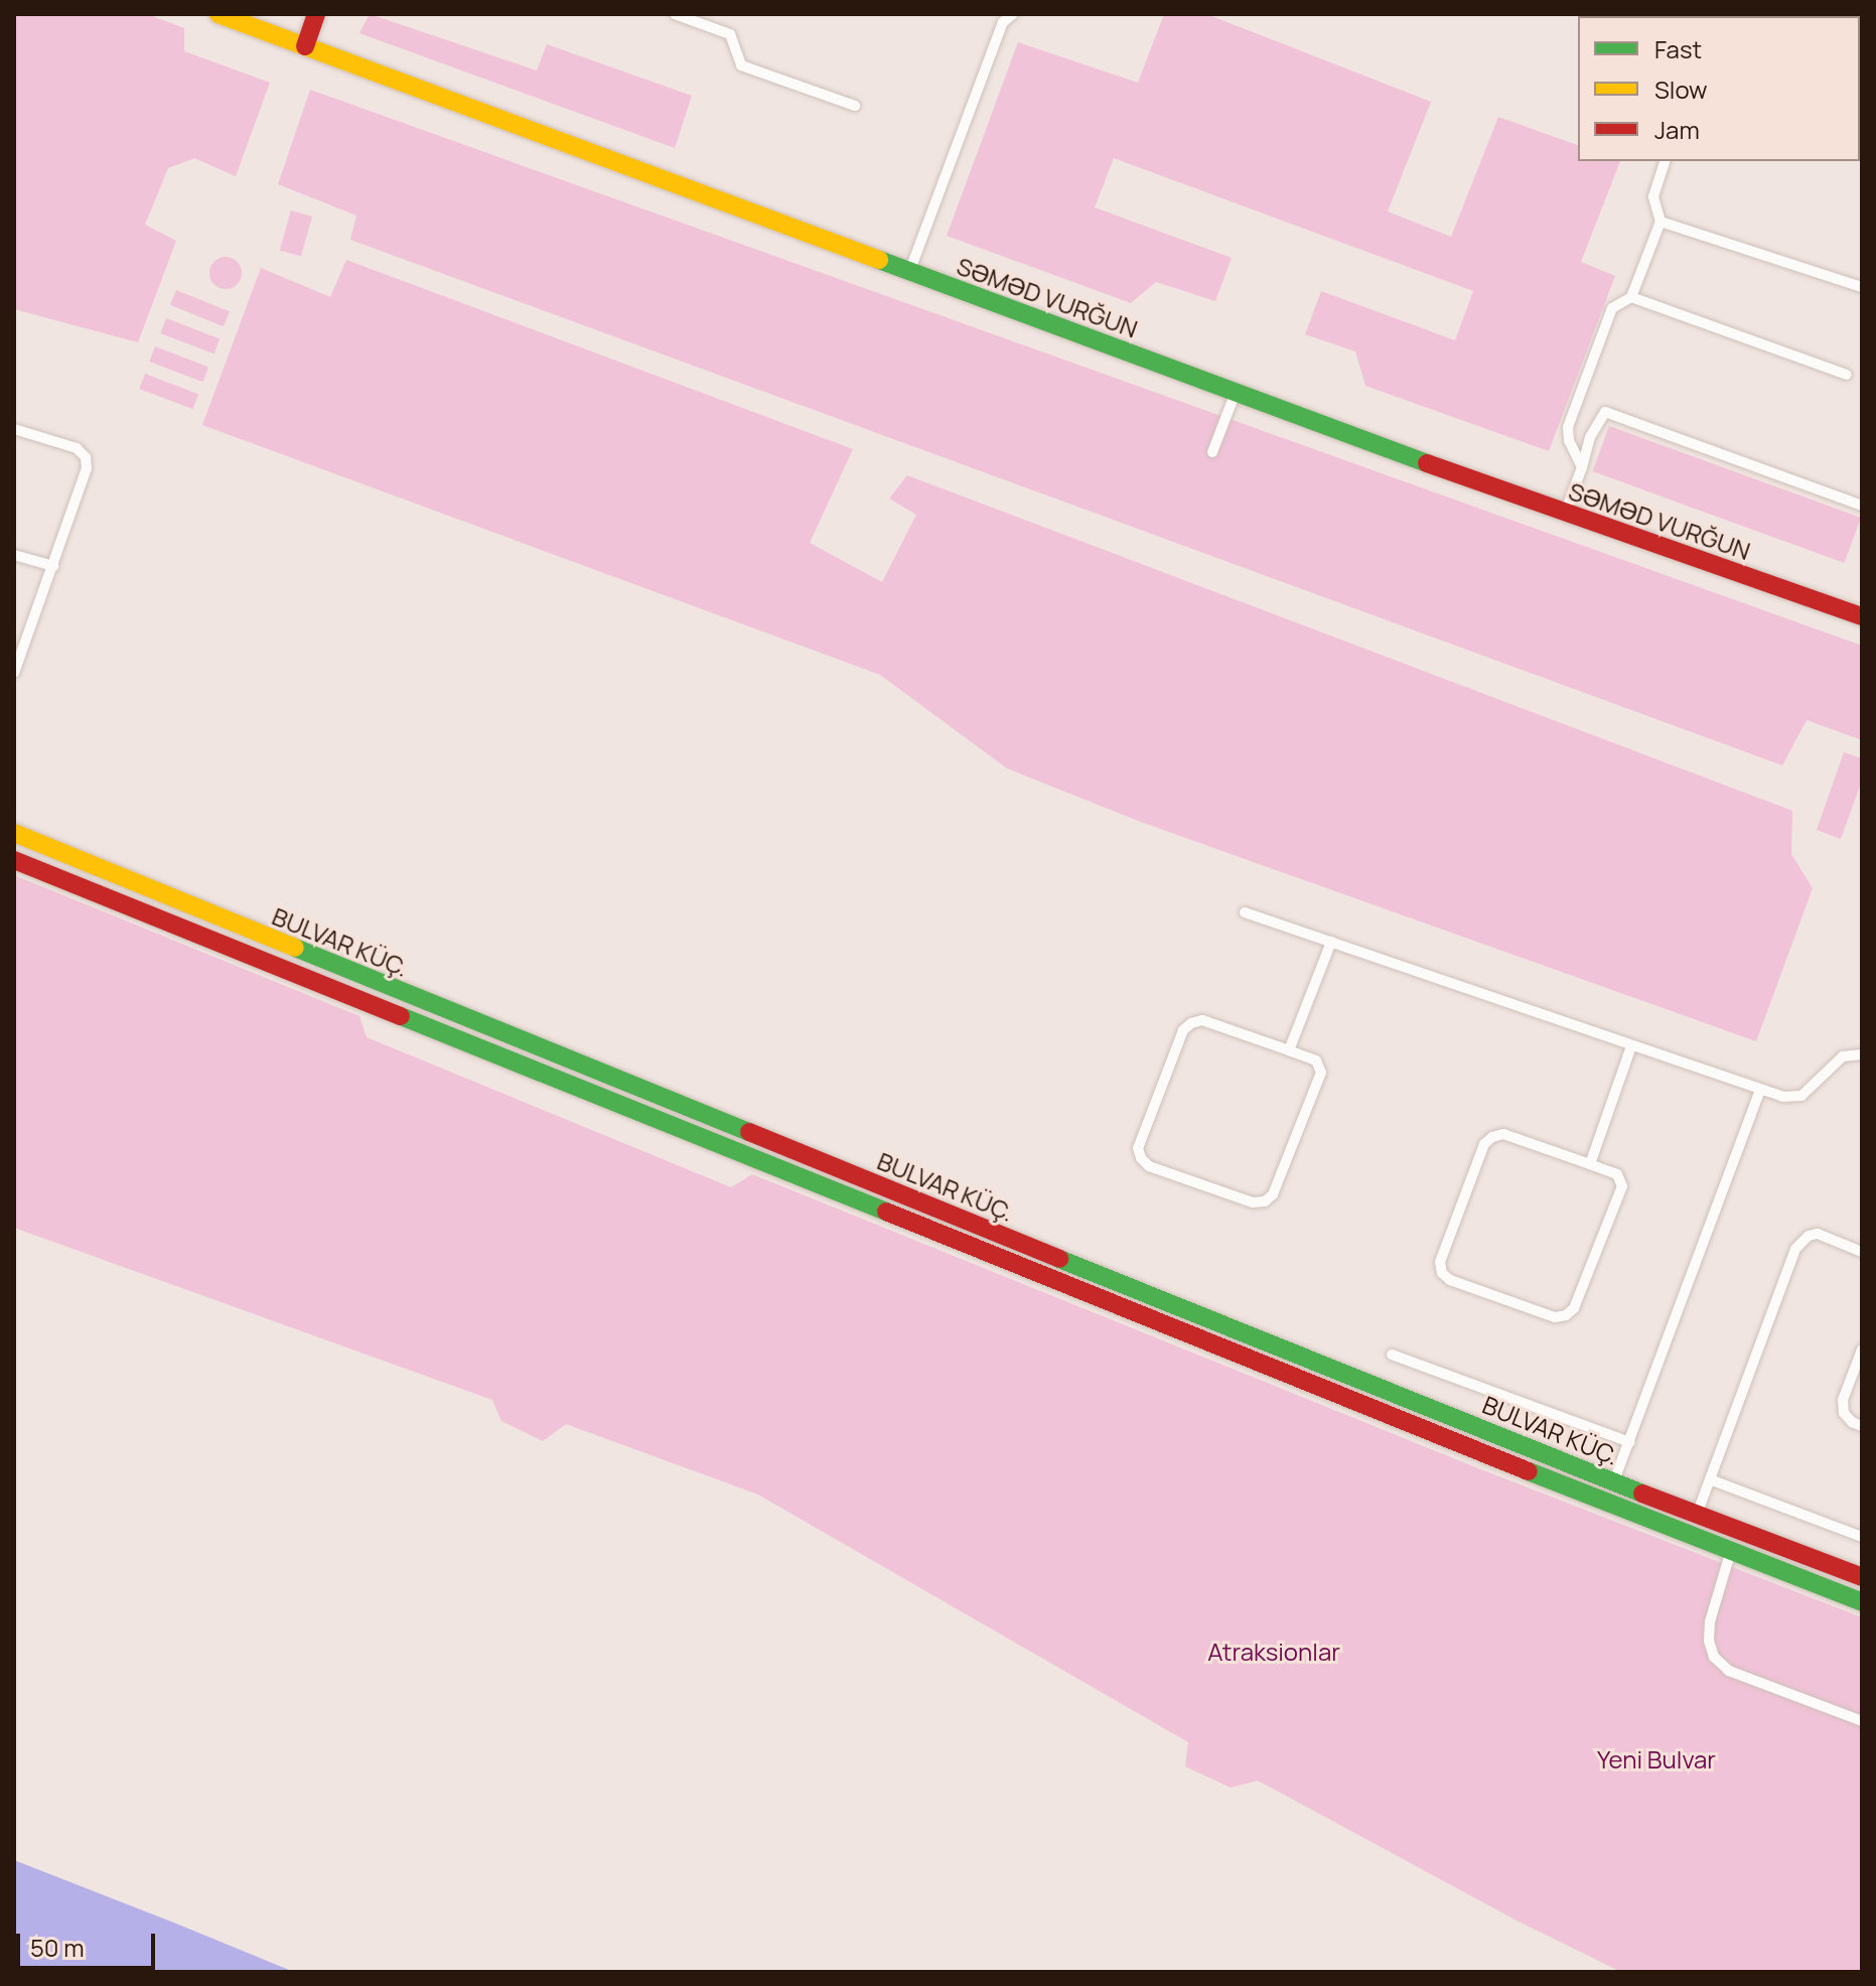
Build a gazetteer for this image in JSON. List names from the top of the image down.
{
  "streets": {
    "street": ["SƏMƏD VURĞUN", "BULVAR KÜÇ."]
  },
  "parks": ["Atraksionlar", "Yeni Bulvar"],
  "legend": ["Fast", "Slow", "Jam"],
  "scale_bar": "50 m"
}
